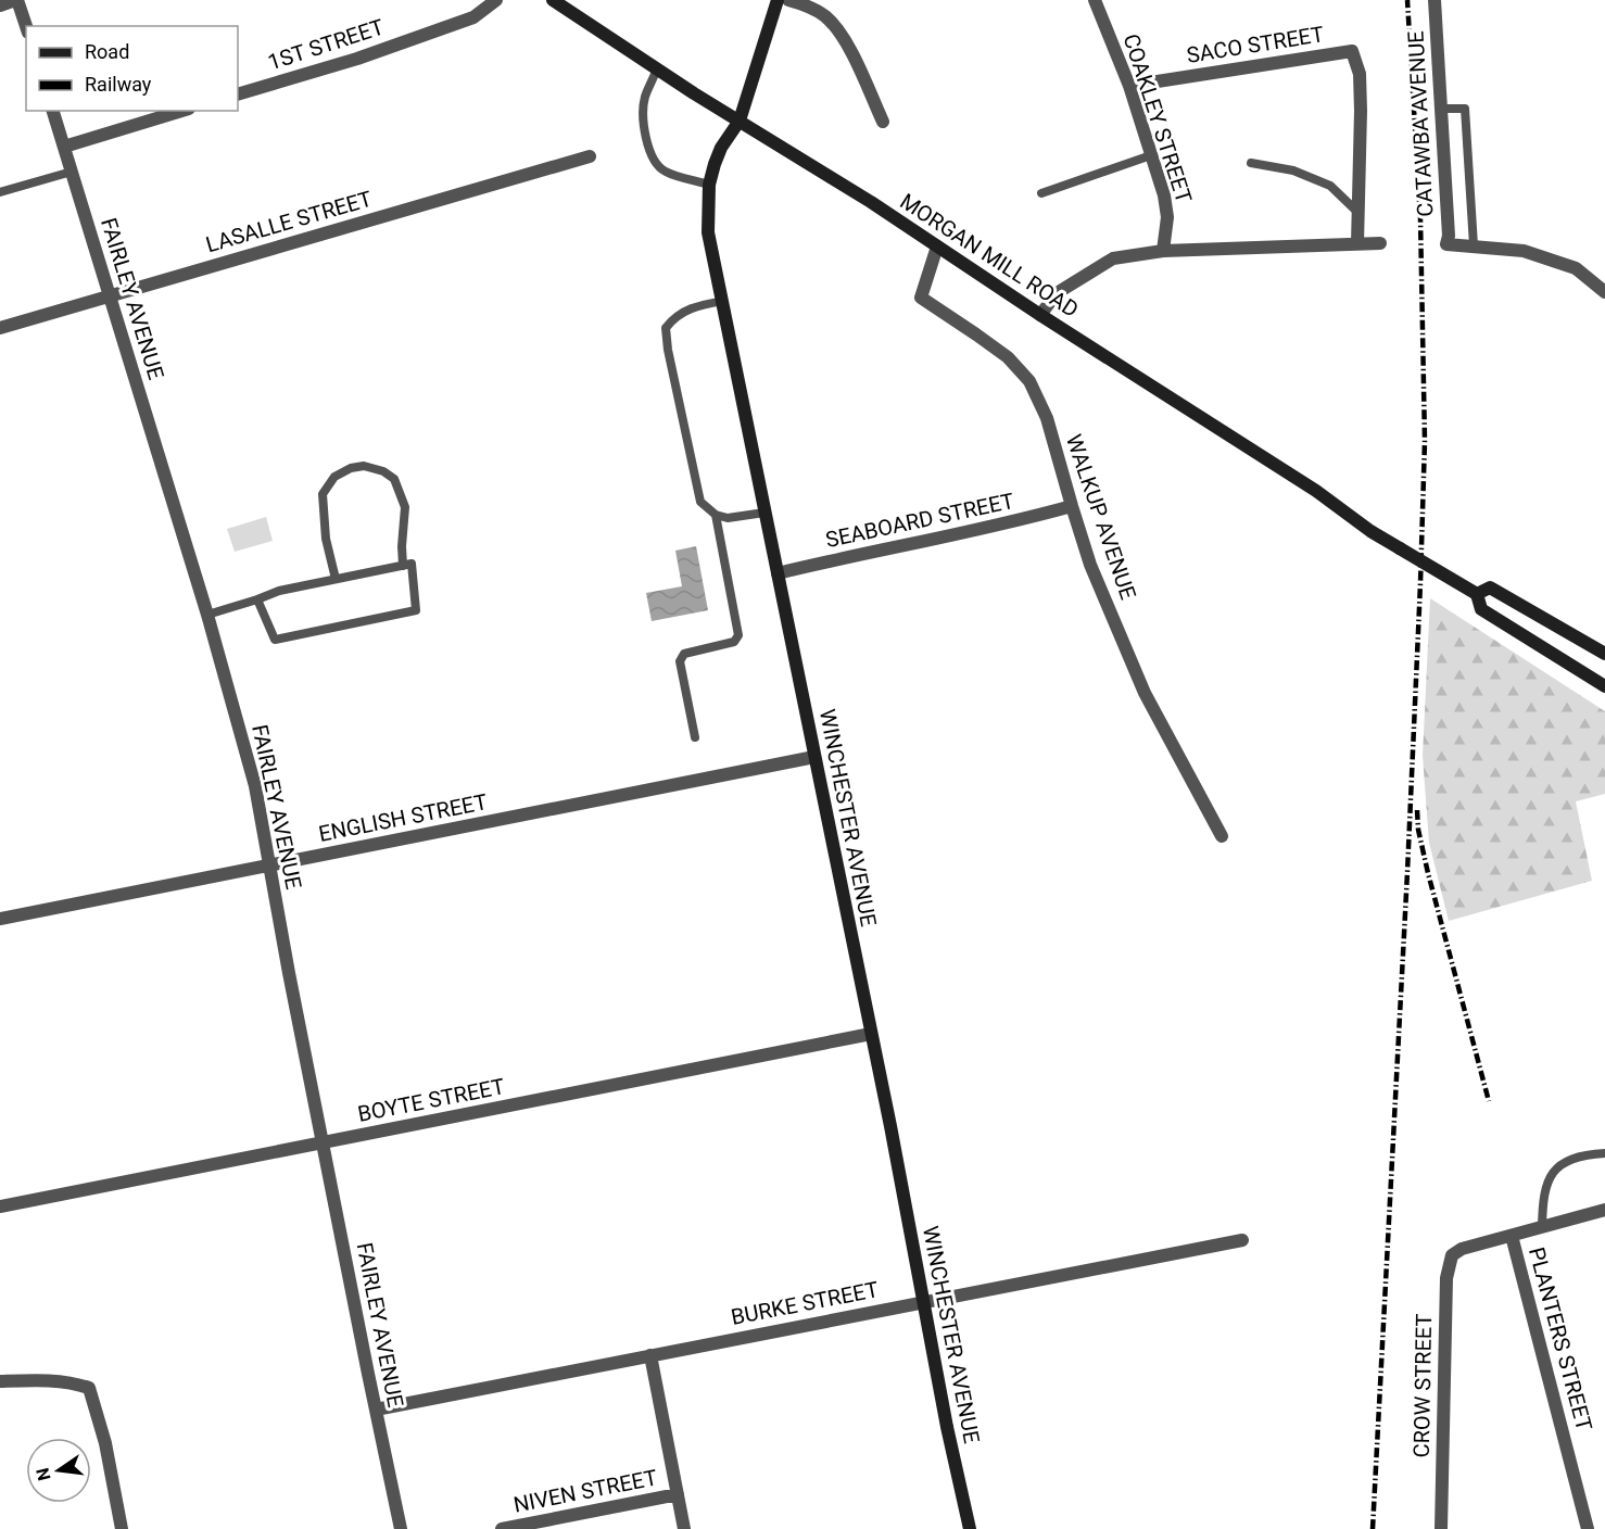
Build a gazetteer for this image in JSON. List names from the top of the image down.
{
  "streets": {
    "street": [
      "1ST STREET",
      "SACO STREET",
      "COAKLEY STREET",
      "CATAWBA AVENUE",
      "LASALLE STREET",
      "MORGAN MILL ROAD",
      "FAIRLEY AVENUE",
      "WALKUP AVENUE",
      "SEABOARD STREET",
      "ENGLISH STREET",
      "WINCHESTER AVENUE",
      "BOYTE STREET",
      "BURKE STREET",
      "PLANTERS STREET",
      "CROW STREET",
      "NIVEN STREET"
    ]
  },
  "crossings": [
    ["SACO STREET", "COAKLEY STREET"],
    ["LASALLE STREET", "FAIRLEY AVENUE"],
    ["MORGAN MILL ROAD", "WALKUP AVENUE"],
    ["MORGAN MILL ROAD", "WINCHESTER AVENUE"],
    ["FAIRLEY AVENUE", "ENGLISH STREET"],
    ["FAIRLEY AVENUE", "BOYTE STREET"],
    ["FAIRLEY AVENUE", "BURKE STREET"],
    ["WALKUP AVENUE", "SEABOARD STREET"],
    ["SEABOARD STREET", "WINCHESTER AVENUE"],
    ["ENGLISH STREET", "WINCHESTER AVENUE"],
    ["WINCHESTER AVENUE", "BOYTE STREET"],
    ["WINCHESTER AVENUE", "BURKE STREET"],
    ["PLANTERS STREET", "CROW STREET"]
  ],
  "legend": ["Road", "Railway"],
  "north": "left"
}
